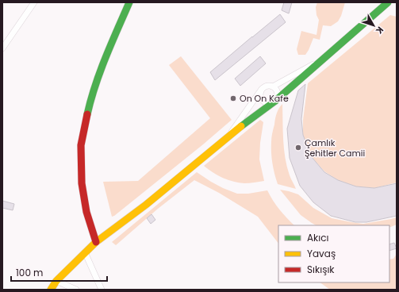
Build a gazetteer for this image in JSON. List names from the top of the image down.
{
  "places": ["On On Kafe", "Çamlık Şehitler Camii"],
  "legend": ["Akıcı", "Yavaş", "Sıkışık"],
  "scale_bar": "100 m",
  "north": "bottom right"
}
